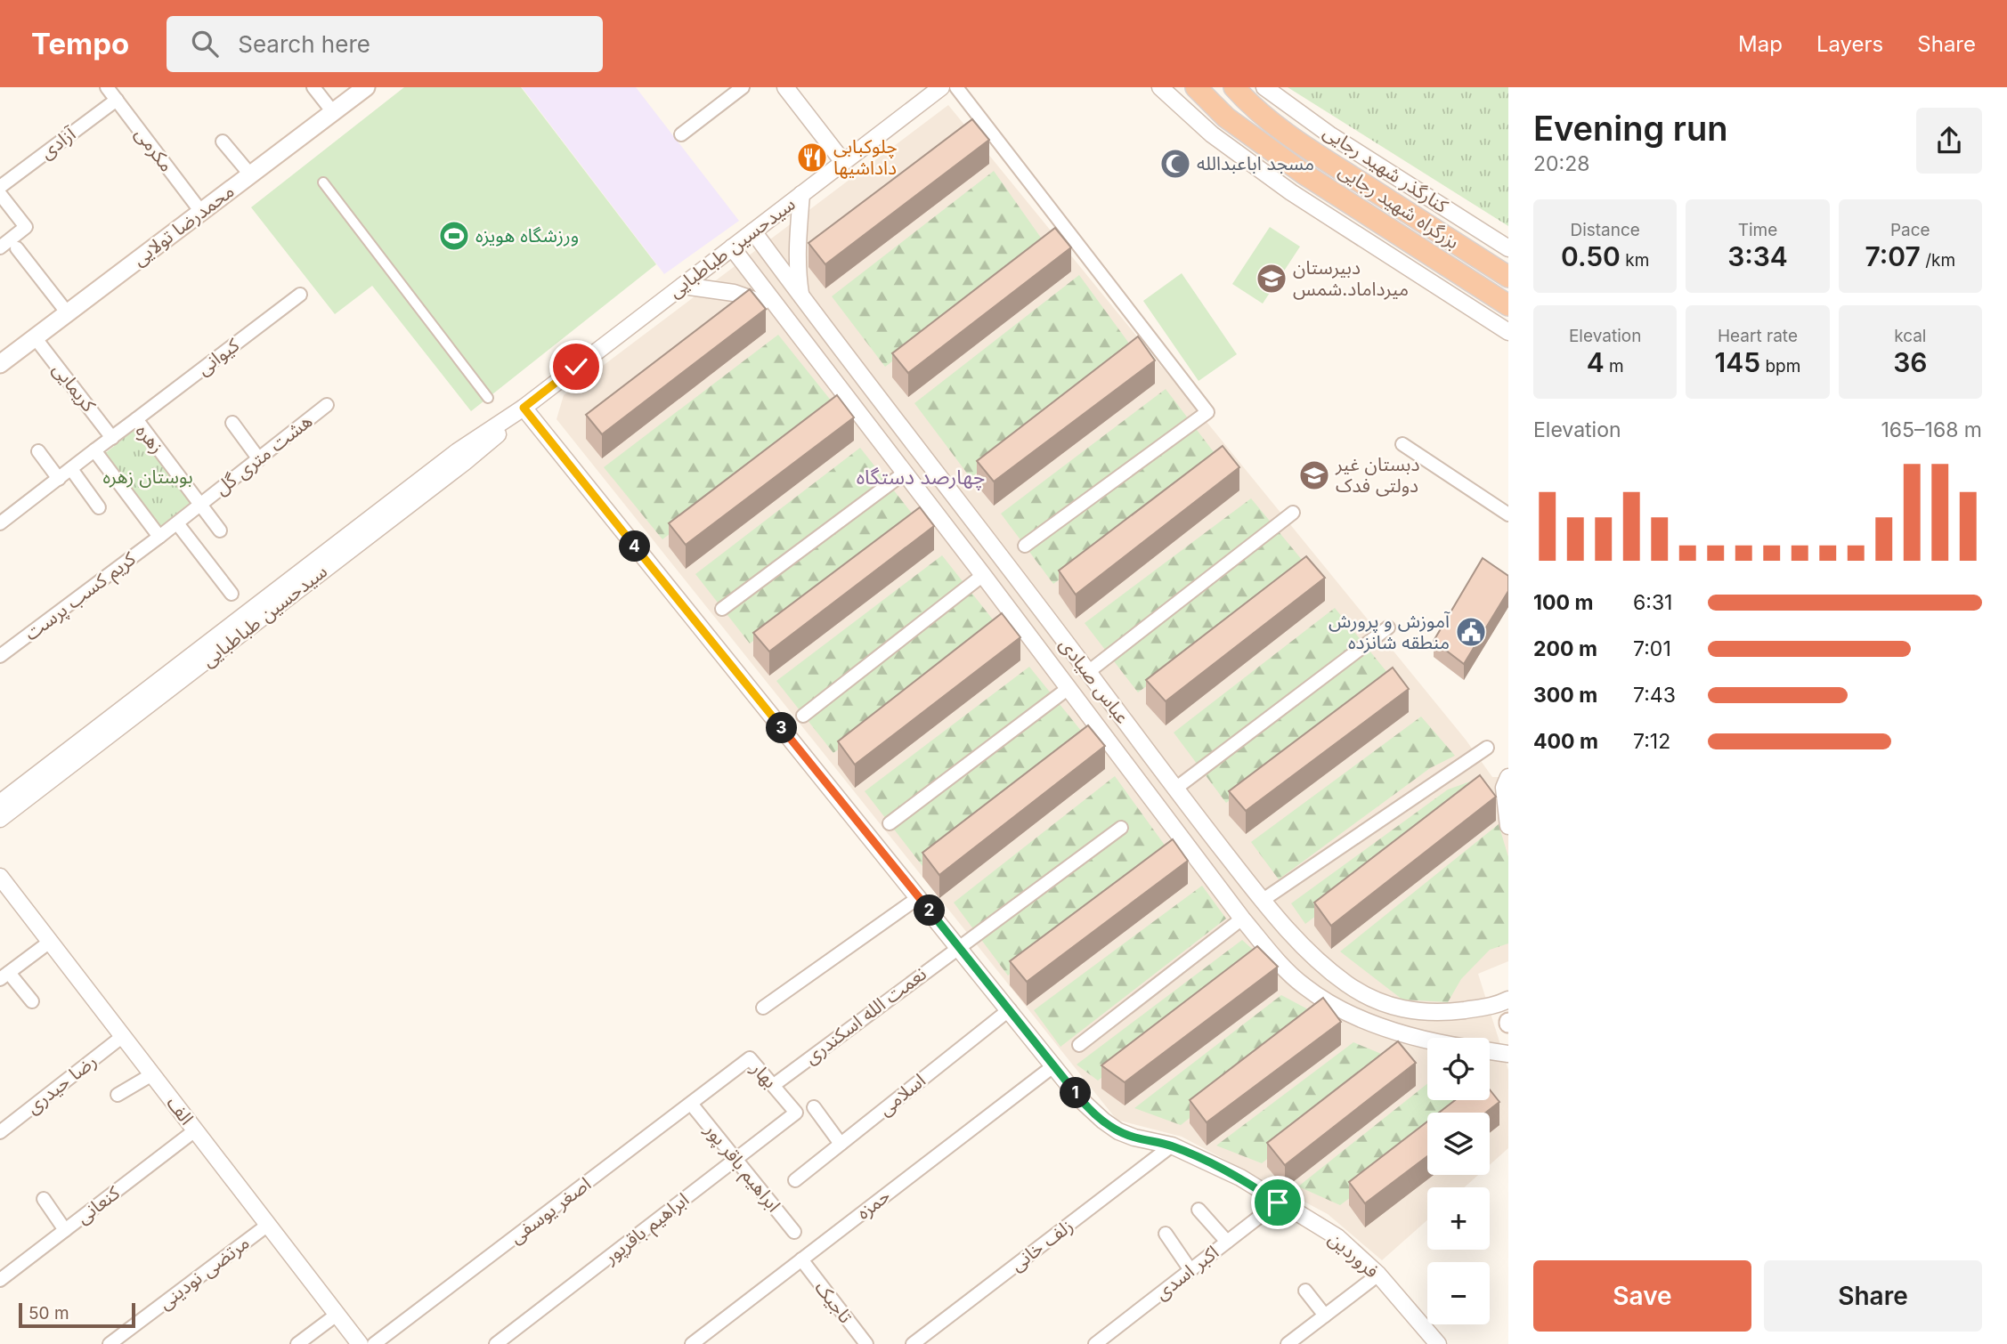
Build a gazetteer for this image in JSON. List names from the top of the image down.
{
  "streets": {
    "highway": ["بزرگراه شهید رجایی"],
    "main road": ["محمدرضا تولایی"],
    "street": [
      "آزادی",
      "مکرمی",
      "کنارگذر شهید رجایی",
      "سیدحسین طباطبایی",
      "کیوانی",
      "کریمایی",
      "زهره",
      "هشت متری گل",
      "کریم کسب پرست",
      "عباس صیادی",
      "نعمت الله اسکندری",
      "بهار",
      "رضا حیدری",
      "اسلامی",
      "الف",
      "ابراهیم باقر پور",
      "حمزه",
      "کنعانی",
      "اصغر یوسفی",
      "ابراهیم باقرپور",
      "زلف خانی",
      "فروردین",
      "مرتضی نودینی",
      "اکبر اسدی",
      "تاجیک"
    ]
  },
  "crossings": [
    ["آزادی", "مکرمی"],
    ["مکرمی", "محمدرضا تولایی"],
    ["محمدرضا تولایی", "کریمایی"],
    ["سیدحسین طباطبایی", "عباس صیادی"],
    ["سیدحسین طباطبایی", "فروردین"],
    ["کیوانی", "زهره"],
    ["کریمایی", "زهره"],
    ["زهره", "هشت متری گل"],
    ["نعمت الله اسکندری", "بهار"],
    ["نعمت الله اسکندری", "فروردین"],
    ["بهار", "اصغر یوسفی"],
    ["بهار", "ابراهیم باقرپور"],
    ["رضا حیدری", "الف"],
    ["اسلامی", "فروردین"],
    ["الف", "کنعانی"],
    ["الف", "مرتضی نودینی"],
    ["ابراهیم باقر پور", "اصغر یوسفی"],
    ["ابراهیم باقر پور", "ابراهیم باقرپور"],
    ["حمزه", "فروردین"],
    ["حمزه", "تاجیک"],
    ["زلف خانی", "فروردین"],
    ["فروردین", "اکبر اسدی"]
  ],
  "districts": ["چهارصد دستگاه"],
  "parks": ["بوستان زهره"],
  "places": {
    "restaurant": ["چلوکبابی داداشیها"],
    "mosque": ["مسجد اباعبدالله"],
    "sports": ["ورزشگاه هویزه"],
    "school or university": ["دبیرستان میرداماد.شمس", "دبستان غیر دولتی فدک"],
    "public building": ["آموزش و پرورش منطقه شانزده"]
  },
  "scale_bar": "50 m",
  "page": {
    "header": "Tempo",
    "search": "Search here",
    "nav": ["Map", "Layers", "Share"],
    "heading": ["Evening run", "20:28"],
    "stats": [
      ["Distance", "0.50 km"],
      ["Time", "3:34"],
      ["Pace", "7:07 /km"],
      ["Elevation", "4 m"],
      ["Heart rate", "145 bpm"],
      ["kcal", "36"]
    ],
    "chart": ["Elevation", "165–168 m"],
    "pins": [
      "4",
      "3",
      "2",
      "1"
    ],
    "list": [
      {
        "name": "100 m",
        "note": "6:31"
      },
      {
        "name": "200 m",
        "note": "7:01"
      },
      {
        "name": "300 m",
        "note": "7:43"
      },
      {
        "name": "400 m",
        "note": "7:12"
      }
    ],
    "map_buttons": ["+", "−"],
    "buttons": ["Save", "Share"],
    "scale": "50 m"
  }
}
